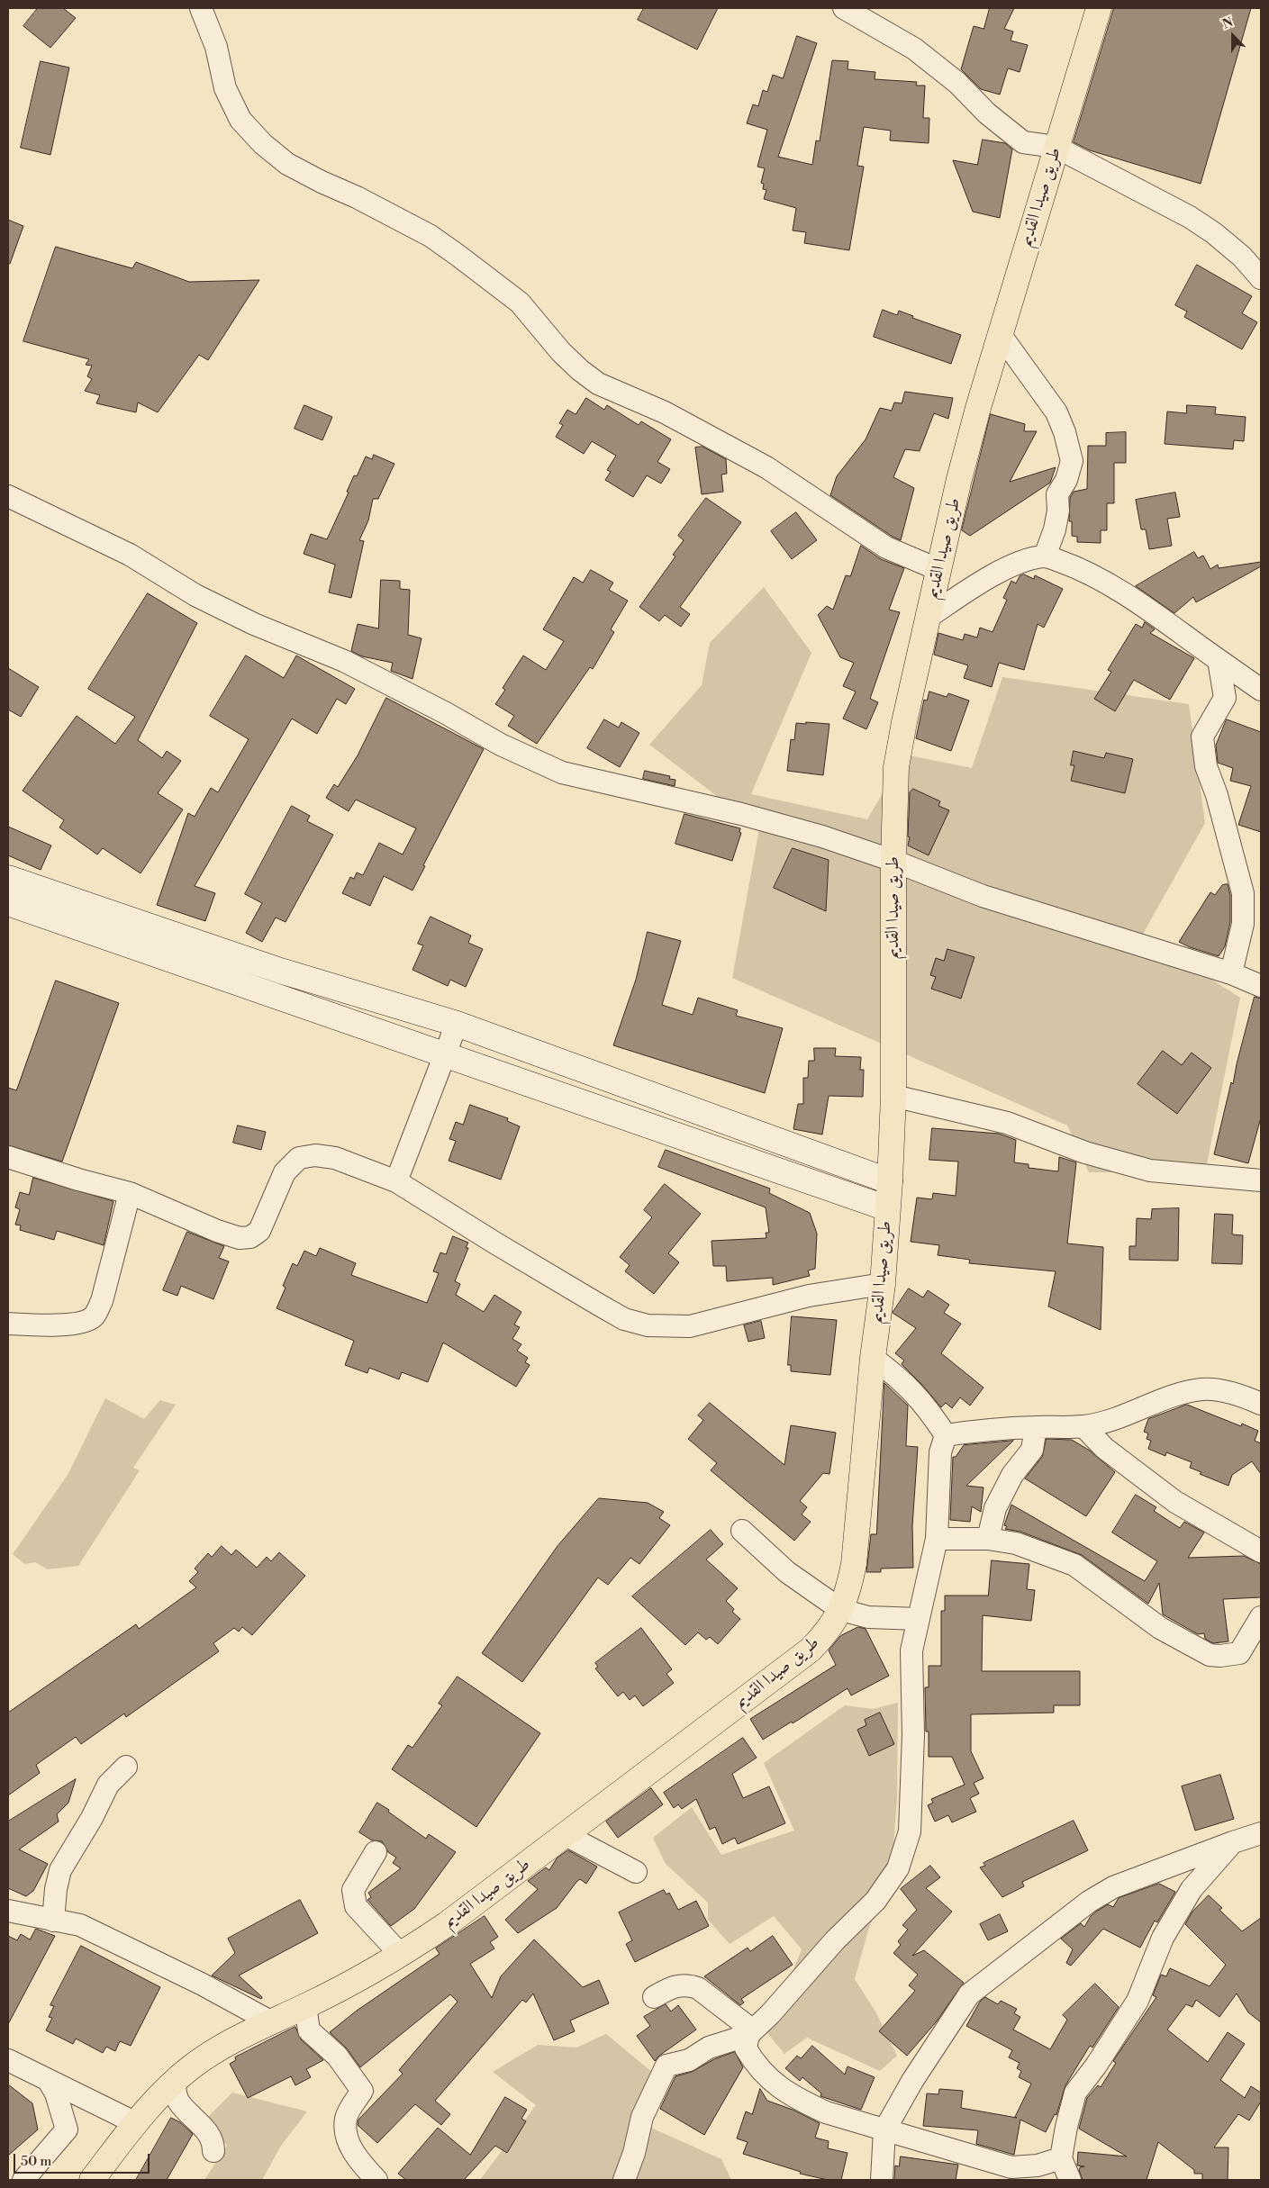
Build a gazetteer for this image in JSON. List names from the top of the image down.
{
  "streets": {
    "highway": ["طريق صيدا القديم"]
  },
  "scale_bar": "50 m",
  "north": "top"
}
